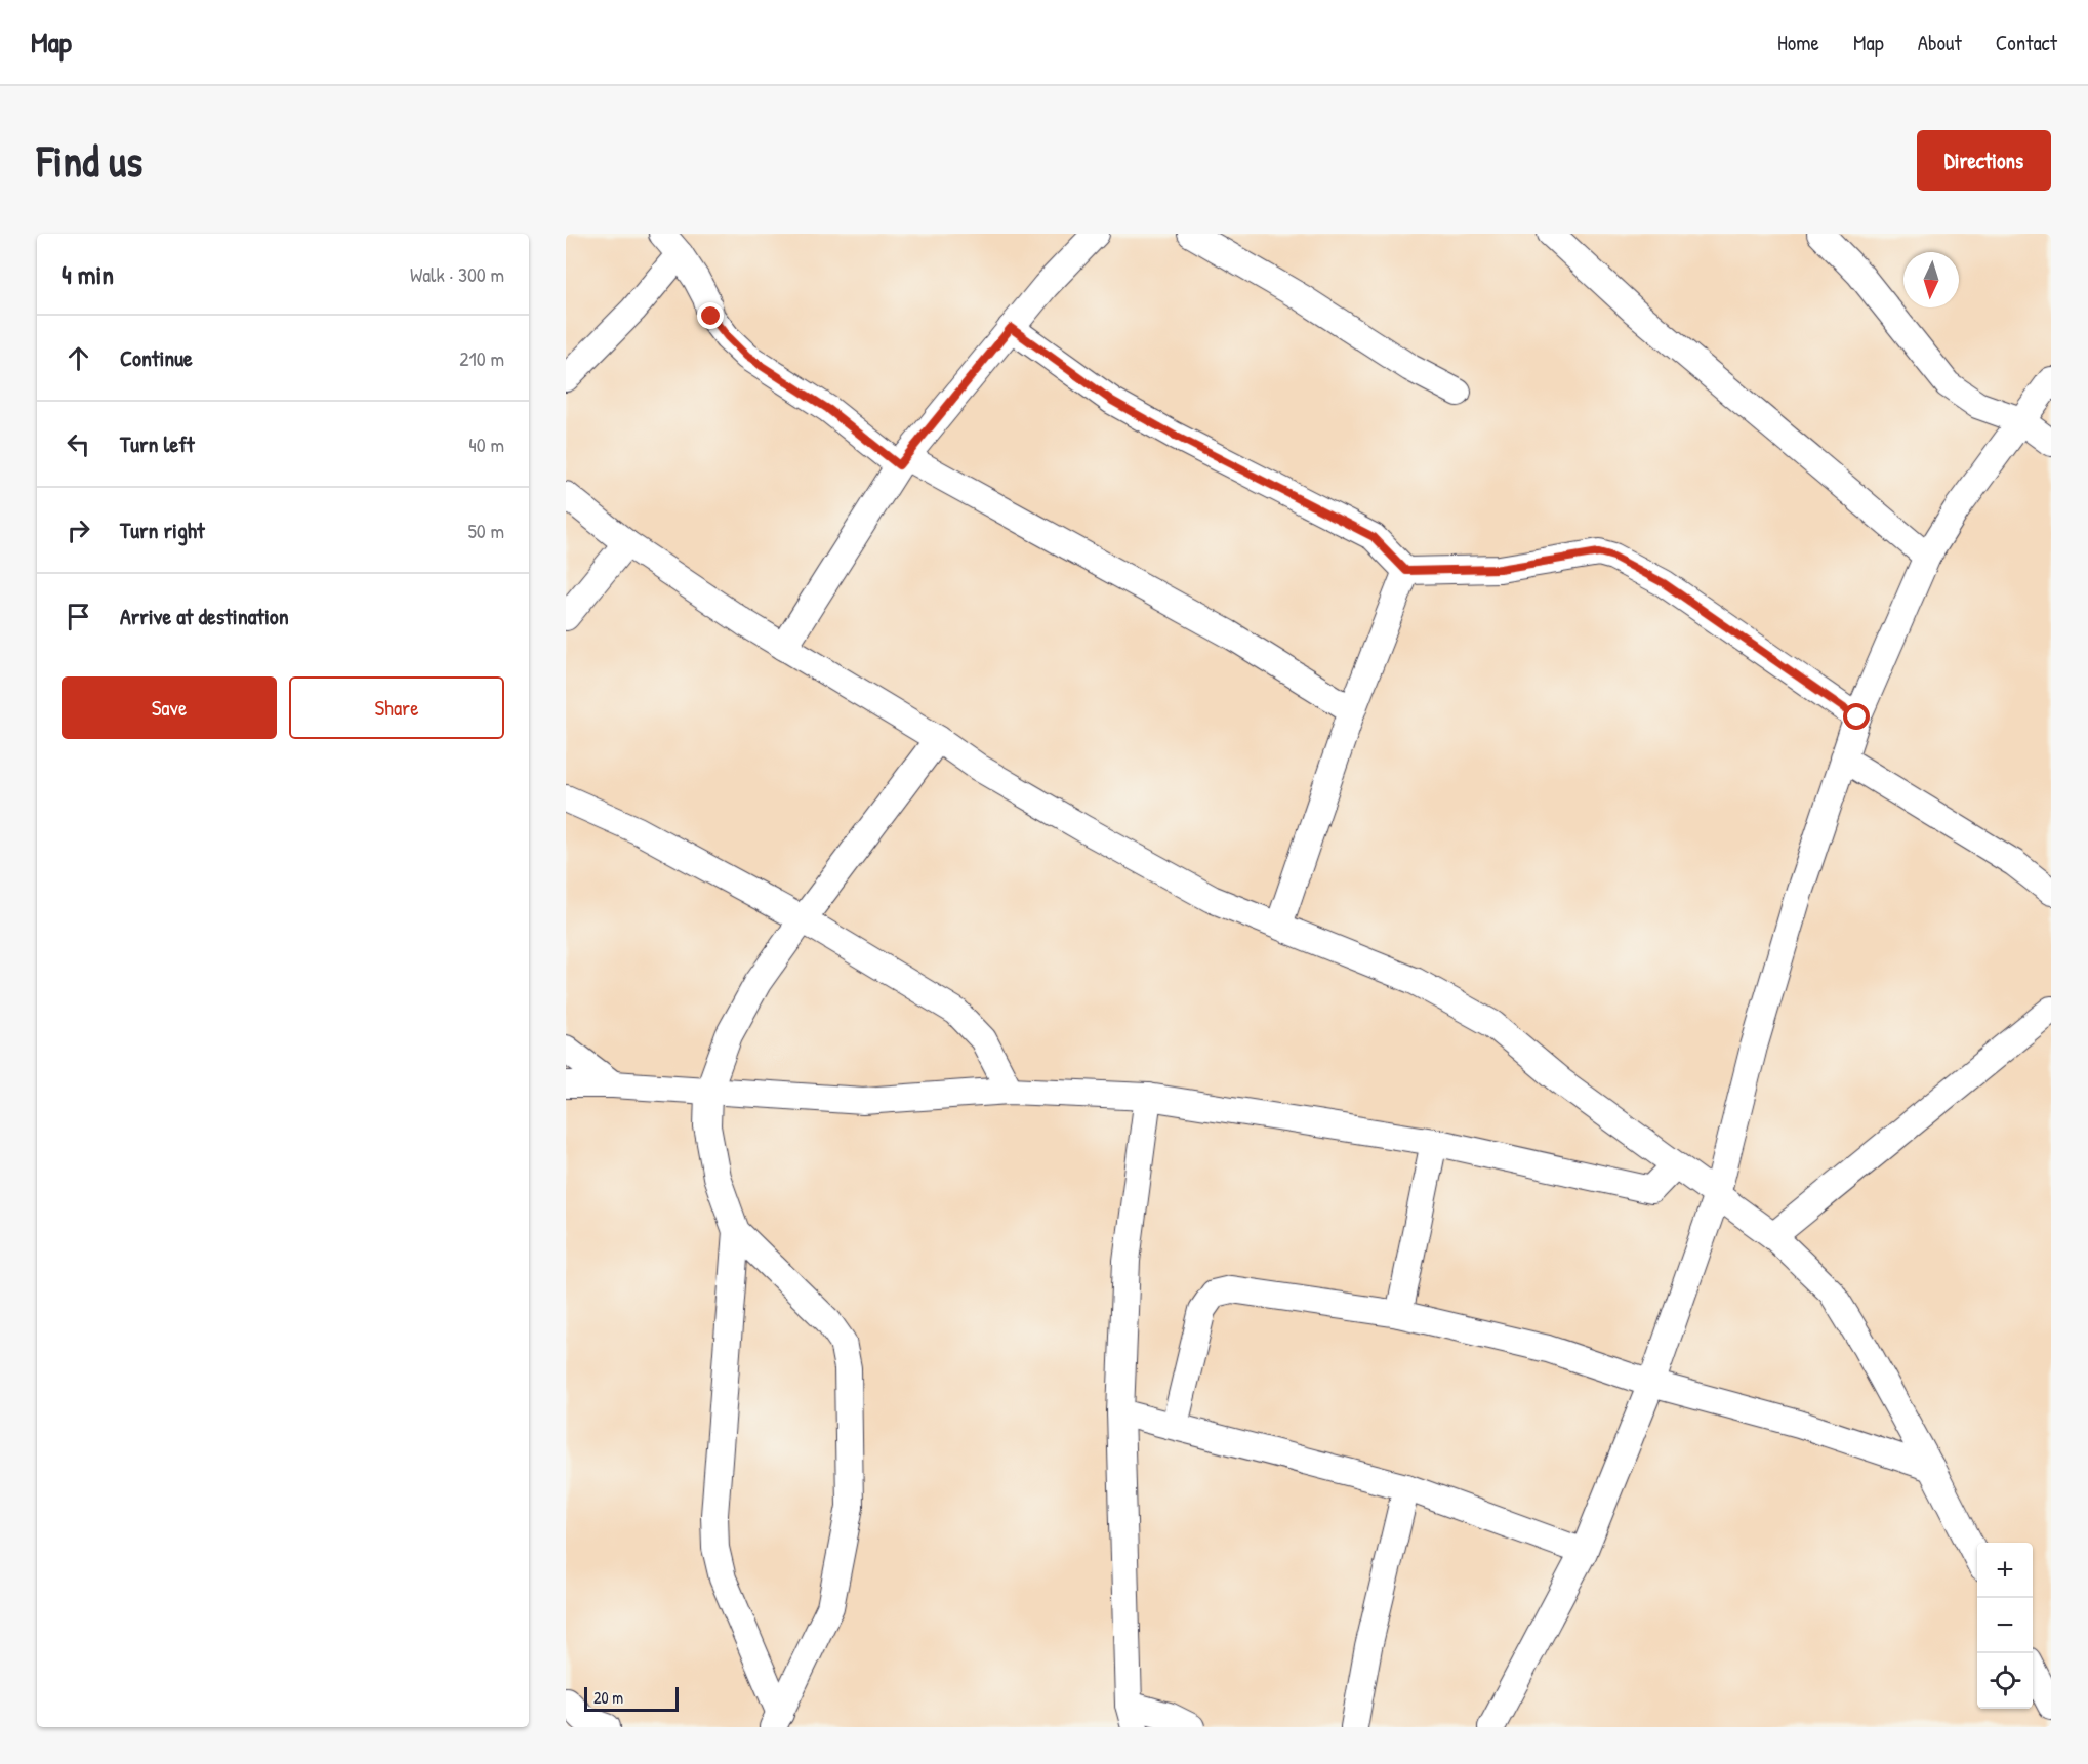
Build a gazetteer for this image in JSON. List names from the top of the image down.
{
  "scale_bar": "20 m",
  "north": "bottom",
  "page": {
    "header": "Map",
    "nav": [
      "Home",
      "Map",
      "About",
      "Contact"
    ],
    "buttons": [
      "Directions",
      ["Save", "Share"]
    ],
    "title": "Find us",
    "heading": ["4 min", "Walk · 300 m"],
    "list": [
      ["Continue", "210 m"],
      ["Turn left", "40 m"],
      ["Turn right", "50 m"],
      "Arrive at destination"
    ],
    "map_buttons": ["+", "−"],
    "scale": "20 m"
  }
}
